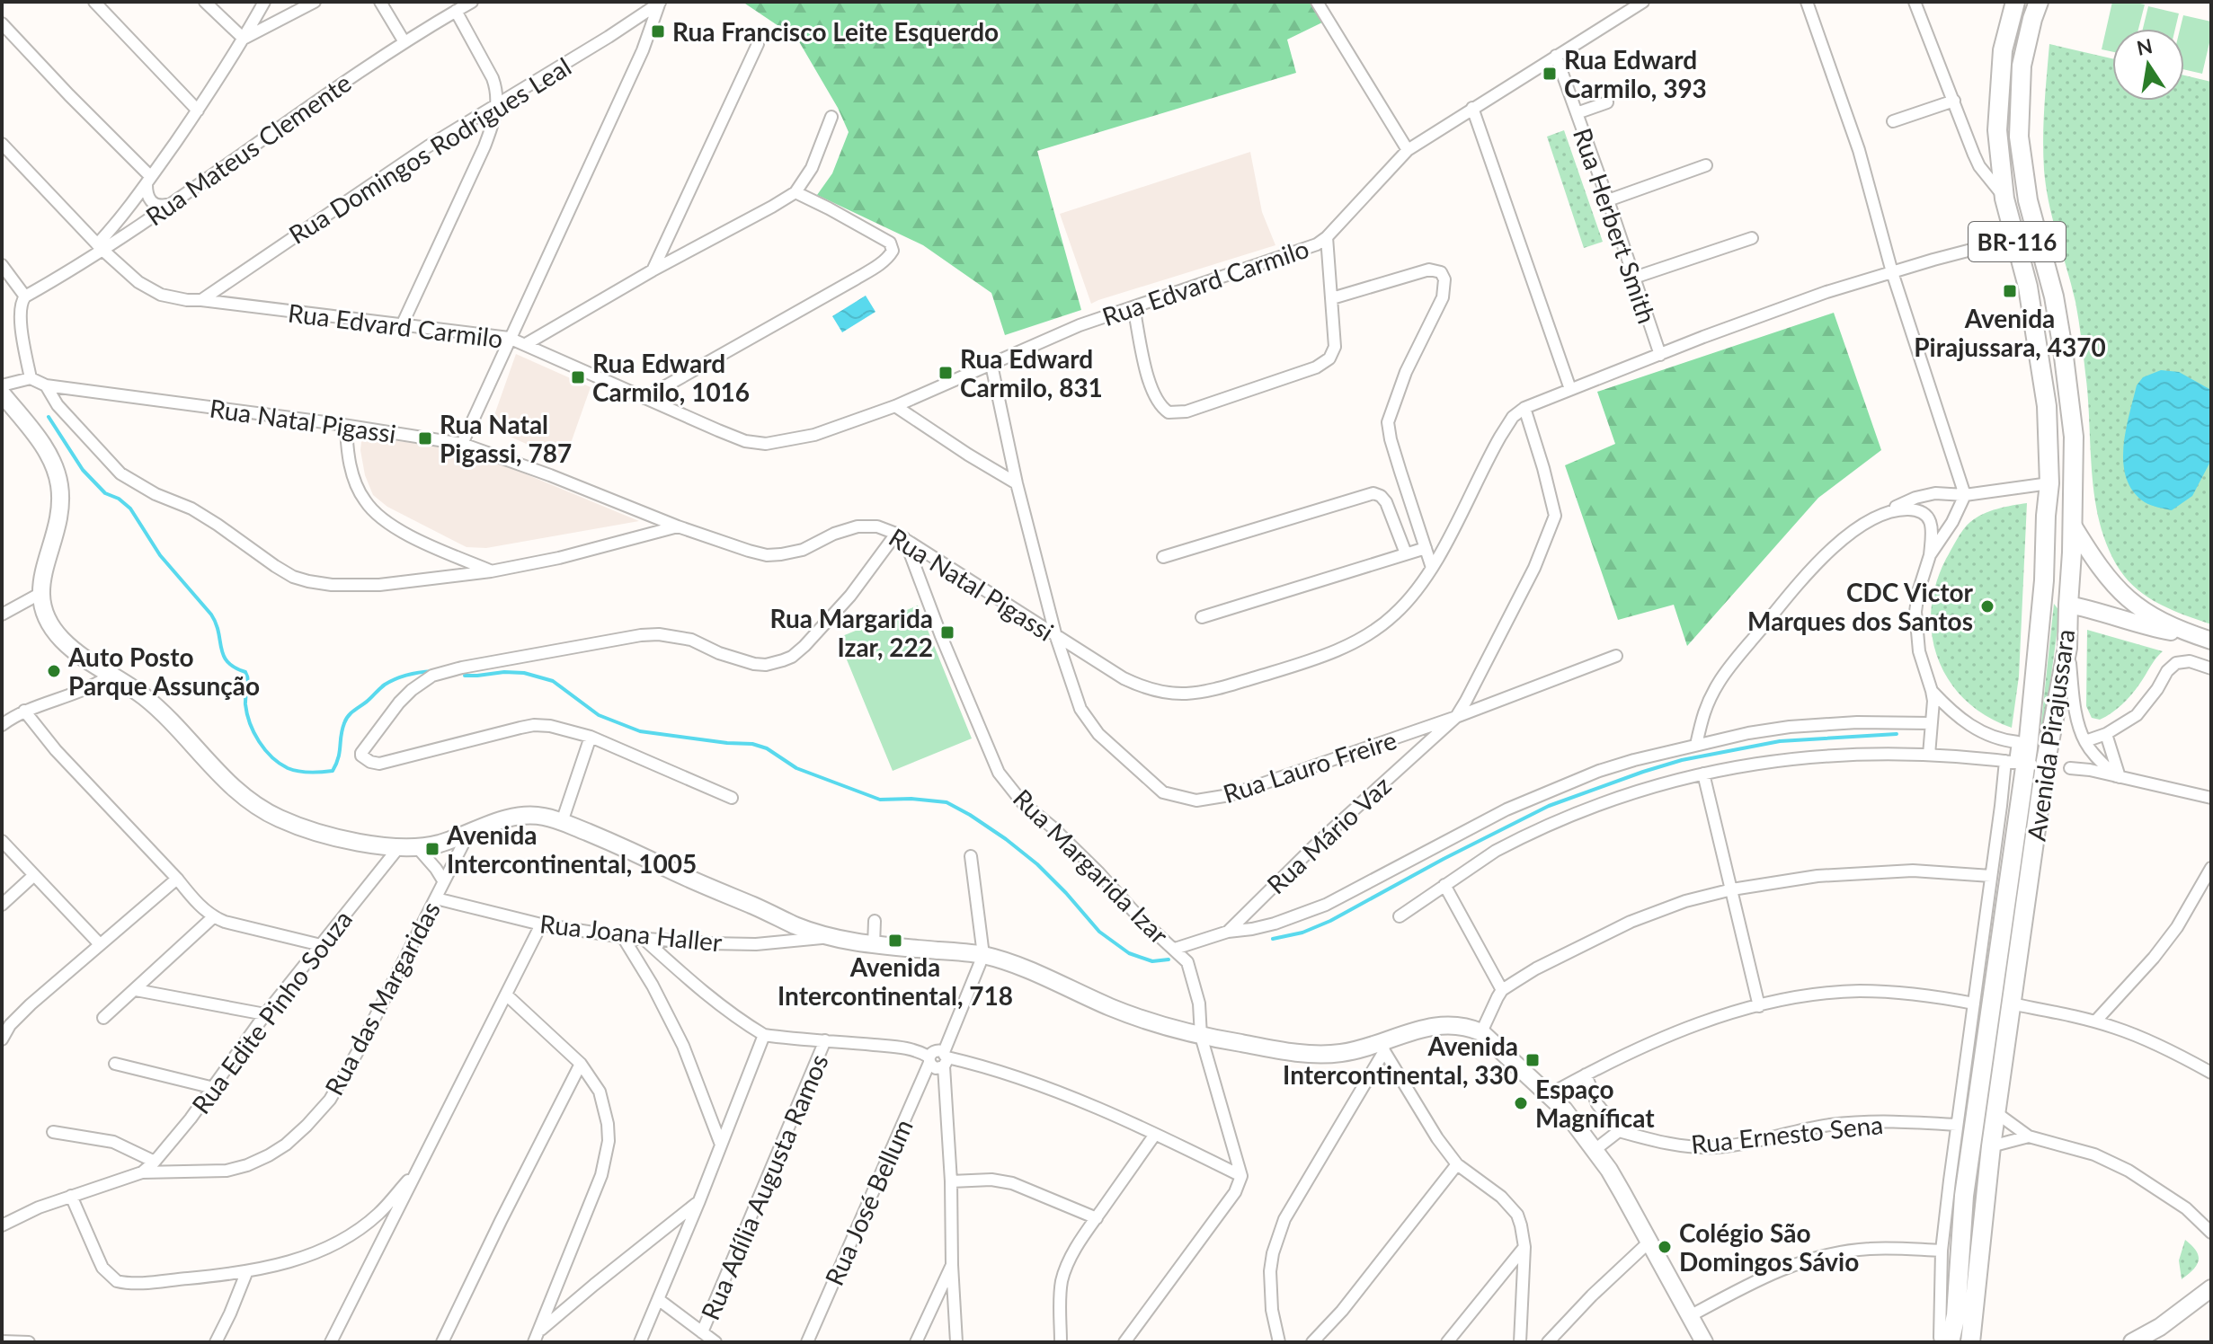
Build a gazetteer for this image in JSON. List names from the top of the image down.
{
  "streets": {
    "main road": ["BR-116", "Avenida Pirajussara"],
    "street": [
      "Rua Mateus Clemente",
      "Rua Domingos Rodrigues Leal",
      "Rua Herbert Smith",
      "Rua Edvard Carmilo",
      "Rua Natal Pigassi",
      "Rua Lauro Freire",
      "Rua Mário Vaz",
      "Rua Margarida Izar",
      "Rua Joana Haller",
      "Rua das Margaridas",
      "Rua Edite Pinho Souza",
      "Rua Ernesto Sena",
      "Rua Adília Augusta Ramos",
      "Rua José Bellum"
    ]
  },
  "crossings": [
    ["Rua Mateus Clemente", "Rua Edvard Carmilo"],
    ["Rua Domingos Rodrigues Leal", "Rua Edvard Carmilo"],
    ["Rua Herbert Smith", "Rua Edvard Carmilo"],
    ["BR-116", "Avenida Pirajussara"],
    ["Rua Edvard Carmilo", "Rua Lauro Freire"],
    ["Rua Natal Pigassi", "Rua Lauro Freire"],
    ["Rua Natal Pigassi", "Rua Mário Vaz"],
    ["Rua Natal Pigassi", "Rua Margarida Izar"],
    ["Avenida Pirajussara", "Rua Ernesto Sena"],
    ["Rua Lauro Freire", "Rua Mário Vaz"],
    ["Rua Joana Haller", "Rua das Margaridas"],
    ["Rua das Margaridas", "Rua Edite Pinho Souza"]
  ],
  "places": {
    "transit": [
      "Rua Francisco Leite Esquerdo",
      "Rua Edward Carmilo, 393",
      "Avenida Pirajussara, 4370",
      "Rua Edward Carmilo, 831",
      "Rua Edward Carmilo, 1016",
      "Rua Natal Pigassi, 787",
      "Rua Margarida Izar, 222",
      "Avenida Intercontinental, 1005",
      "Avenida Intercontinental, 718",
      "Avenida Intercontinental, 330"
    ],
    "other": [
      "CDC Victor Marques dos Santos",
      "Auto Posto Parque Assunção",
      "Espaço Magníficat",
      "Colégio São Domingos Sávio"
    ]
  },
  "north": "top"
}
